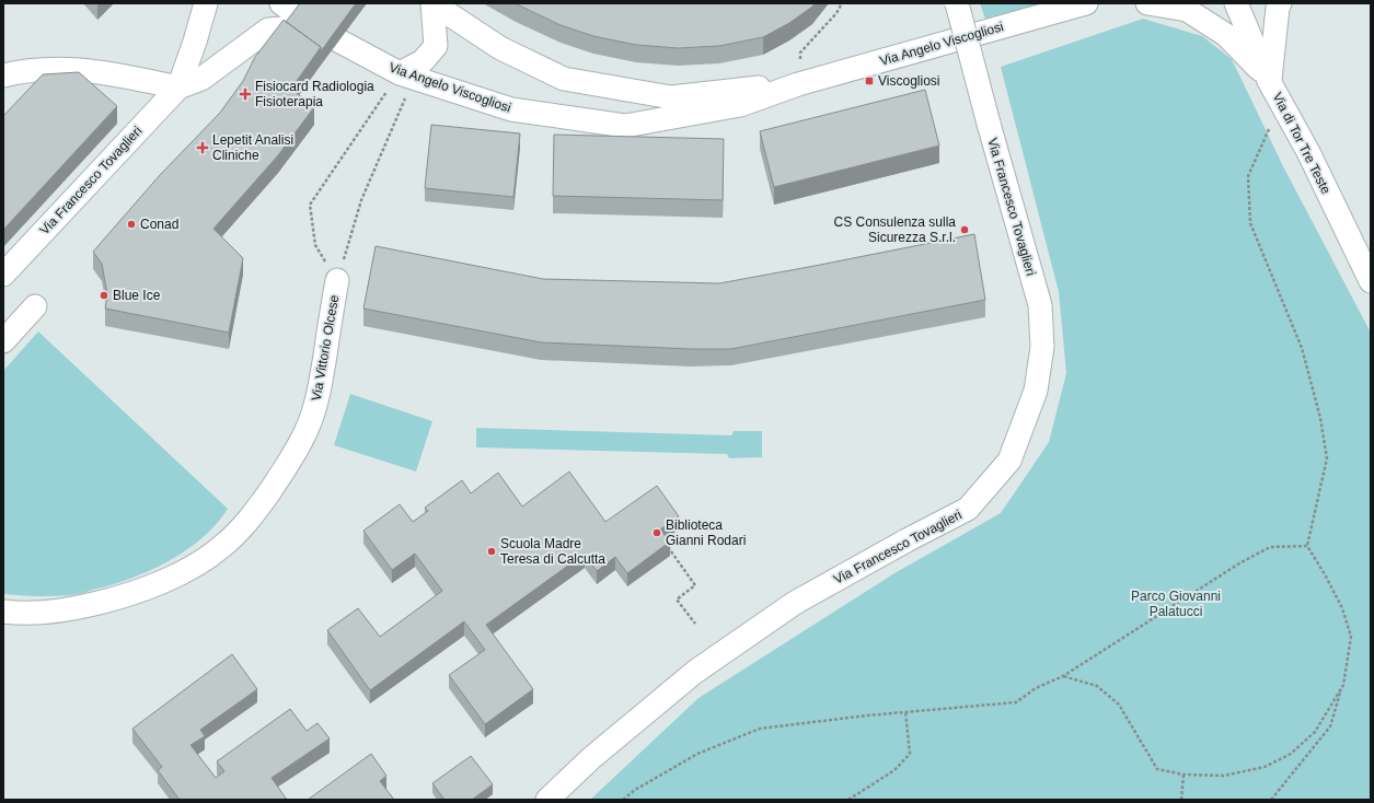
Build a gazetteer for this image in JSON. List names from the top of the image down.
{
  "streets": {
    "street": [
      "Via Angelo Viscogliosi",
      "Via di Tor Tre Teste",
      "Via Francesco Tovaglieri",
      "Via Vittorio Olcese"
    ]
  },
  "parks": ["Parco Giovanni Palatucci"],
  "places": {
    "transit": ["Viscogliosi"],
    "health": ["Fisiocard Radiologia Fisioterapia", "Lepetit Analisi Cliniche"],
    "other": [
      "Conad",
      "CS Consulenza sulla Sicurezza S.r.l.",
      "Blue Ice",
      "Biblioteca Gianni Rodari",
      "Scuola Madre Teresa di Calcutta"
    ]
  }
}
